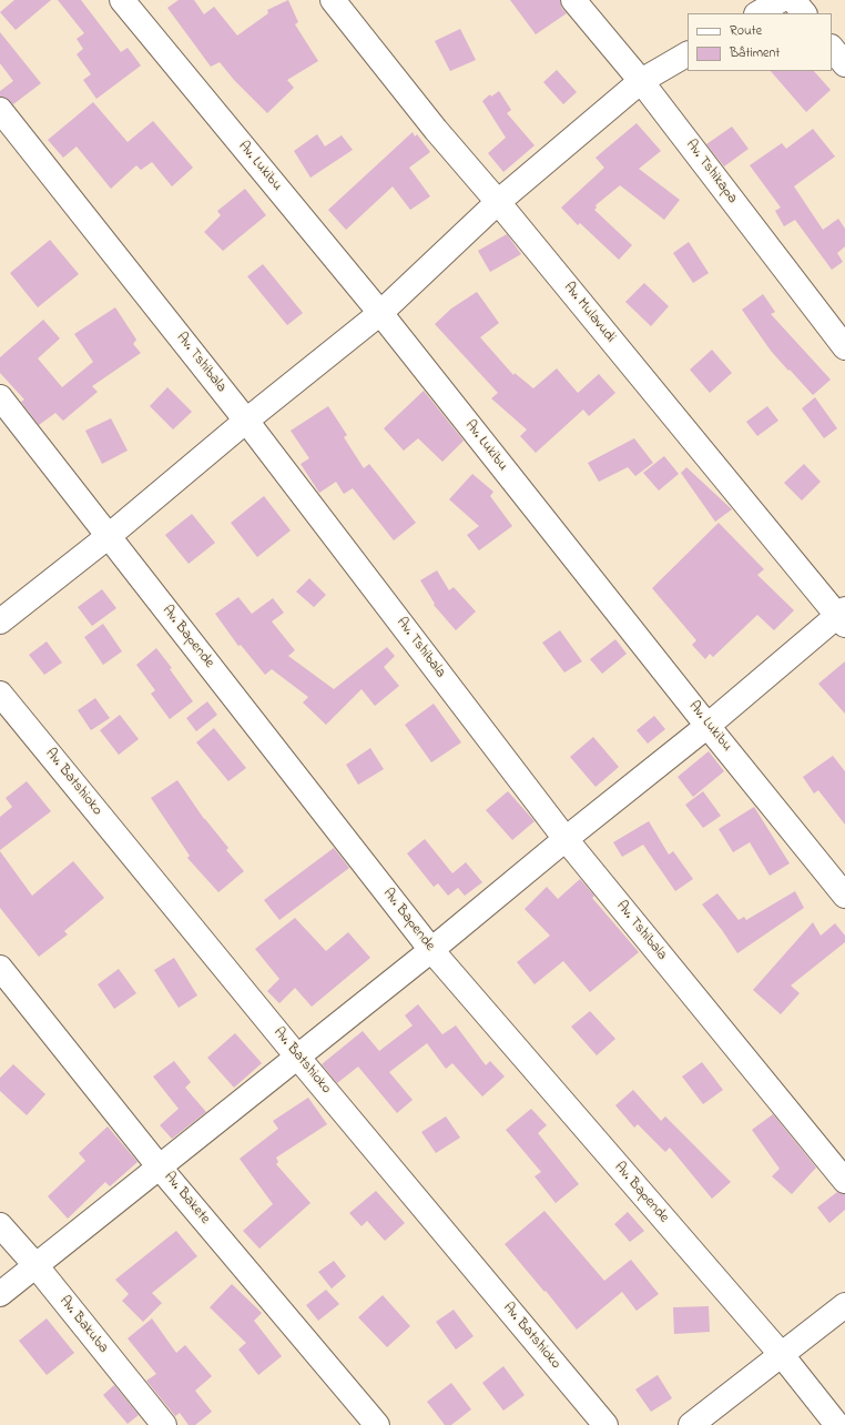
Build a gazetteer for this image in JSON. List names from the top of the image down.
{
  "streets": {
    "street": [
      "Av. Lukibu",
      "Av. Tshikapa",
      "Av. Mulavudi",
      "Av. Tshibala",
      "Av. Bapende",
      "Av. Batshioko",
      "Av. Bakete",
      "Av. Bakuba"
    ]
  },
  "legend": ["Route", "Bâtiment"]
}
